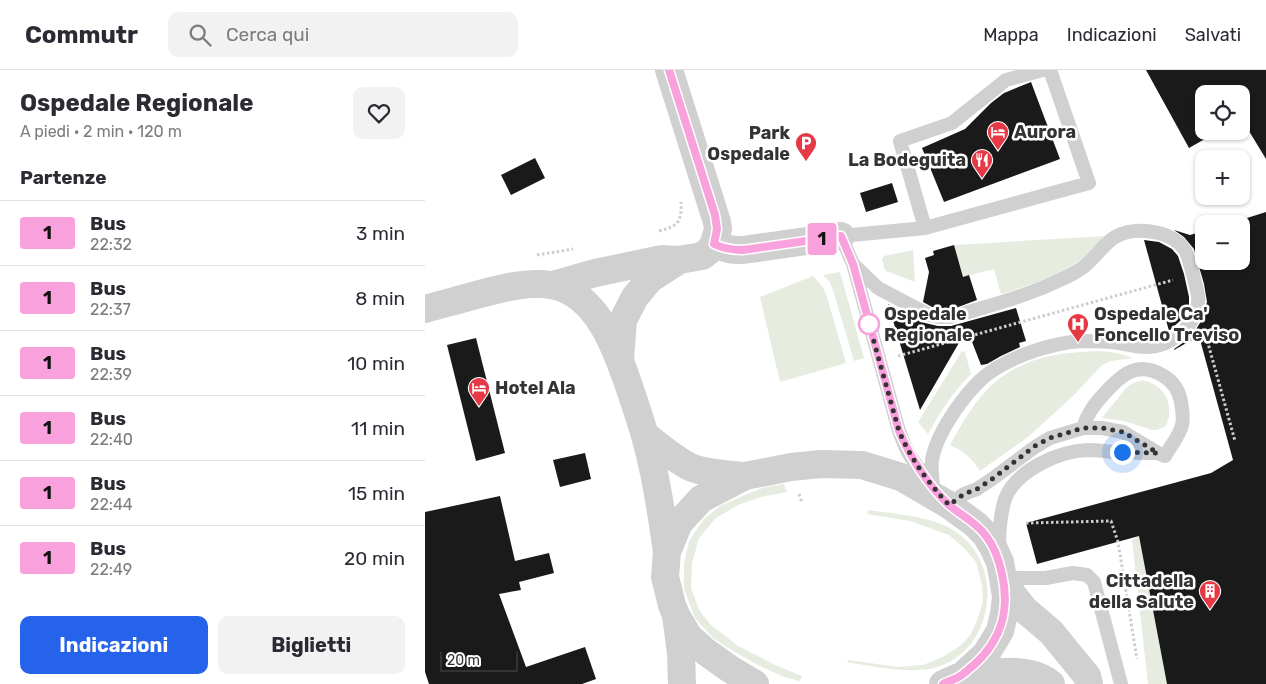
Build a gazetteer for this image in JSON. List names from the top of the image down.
{
  "places": {
    "hotel": ["Aurora", "Hotel Ala"],
    "parking": ["Park Ospedale"],
    "restaurant": ["La Bodeguita"],
    "other": ["Ospedale Regionale"],
    "hospital": ["Ospedale Ca' Foncello Treviso"],
    "building": ["Cittadella della Salute"]
  },
  "lines": ["bus line 1"],
  "scale_bar": "20 m",
  "page": {
    "header": "Commutr",
    "search": "Cerca qui",
    "nav": ["Mappa", "Indicazioni", "Salvati"],
    "heading": [
      ["Ospedale Regionale", "A piedi · 2 min · 120 m"],
      "Partenze"
    ],
    "on_map": "1",
    "map_buttons": ["+", "−"],
    "list": [
      {
        "mark": "1",
        "name": "Bus",
        "note": "22:32",
        "value": "3 min"
      },
      {
        "mark": "1",
        "name": "Bus",
        "note": "22:37",
        "value": "8 min"
      },
      {
        "mark": "1",
        "name": "Bus",
        "note": "22:39",
        "value": "10 min"
      },
      {
        "mark": "1",
        "name": "Bus",
        "note": "22:40",
        "value": "11 min"
      },
      {
        "mark": "1",
        "name": "Bus",
        "note": "22:44",
        "value": "15 min"
      },
      {
        "mark": "1",
        "name": "Bus",
        "note": "22:49",
        "value": "20 min"
      }
    ],
    "buttons": ["Indicazioni", "Biglietti"],
    "scale": "20 m"
  }
}
